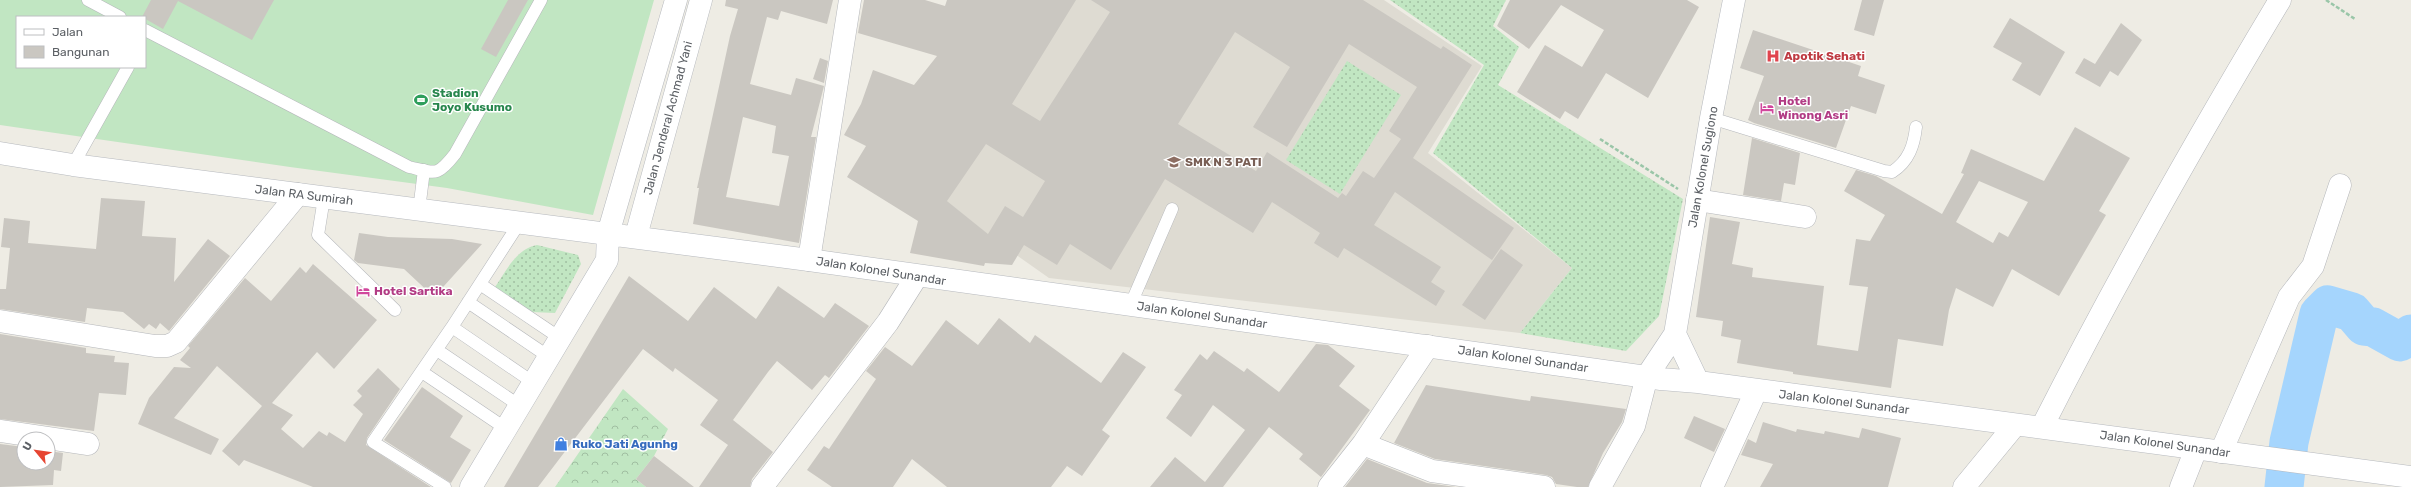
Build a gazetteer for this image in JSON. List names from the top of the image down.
{
  "streets": {
    "main road": [
      "Jalan Jenderal Achmad Yani",
      "Jalan Kolonel Sugiono",
      "Jalan RA Sumirah",
      "Jalan Kolonel Sunandar"
    ]
  },
  "crossings": [
    ["Jalan Jenderal Achmad Yani", "Jalan RA Sumirah"],
    ["Jalan Jenderal Achmad Yani", "Jalan Kolonel Sunandar"],
    ["Jalan Kolonel Sugiono", "Jalan Kolonel Sunandar"],
    ["Jalan RA Sumirah", "Jalan Kolonel Sunandar"]
  ],
  "places": {
    "hospital": ["Apotik Sehati"],
    "sports": ["Stadion Joyo Kusumo"],
    "hotel": ["Hotel Winong Asri", "Hotel Sartika"],
    "school or university": ["SMK N 3 PATI"],
    "shop": ["Ruko Jati Agunhg"]
  },
  "legend": ["Jalan", "Bangunan"],
  "north": "top left"
}
